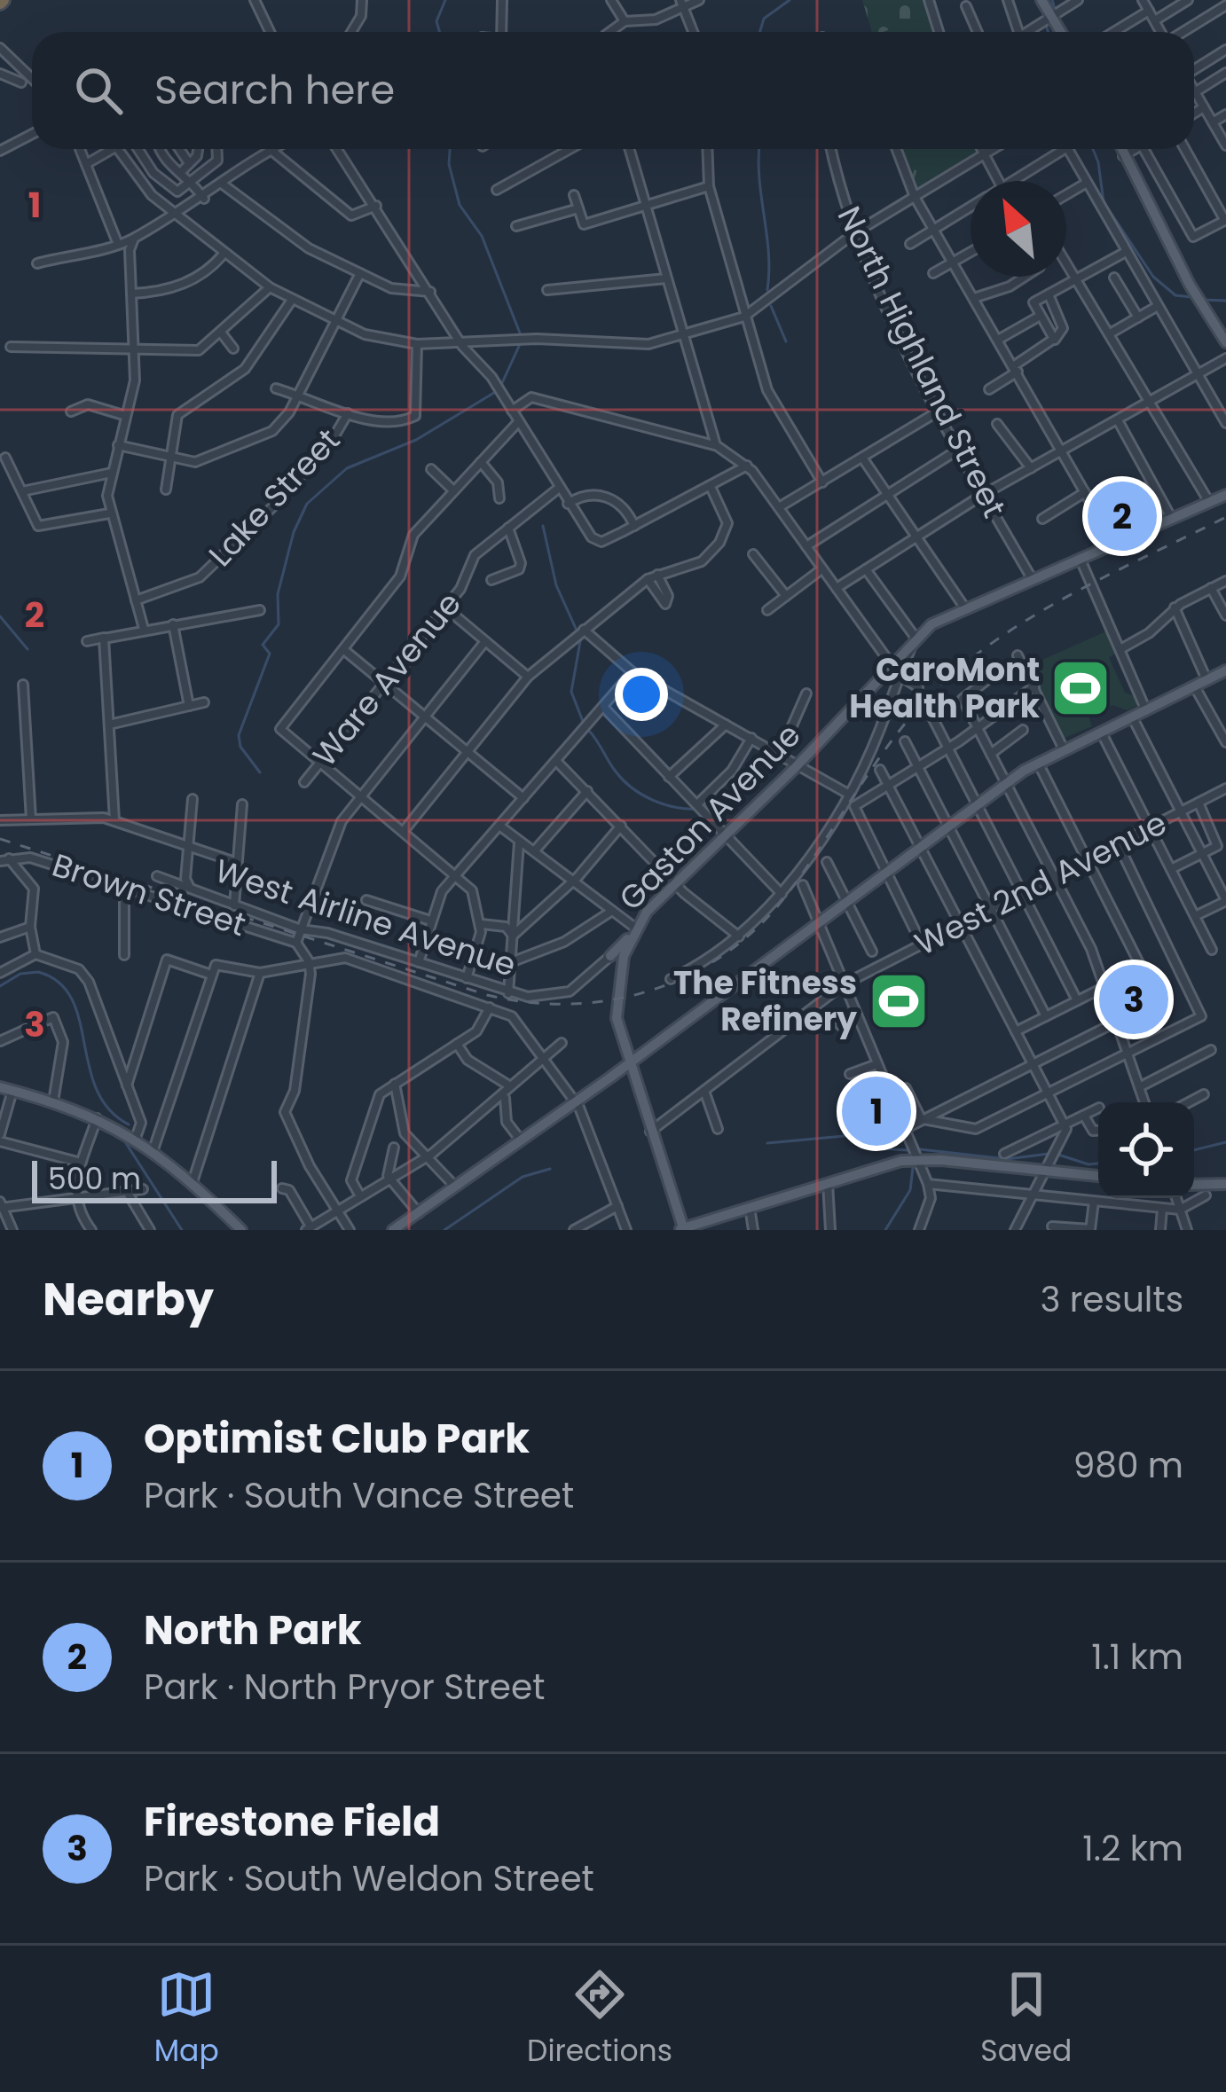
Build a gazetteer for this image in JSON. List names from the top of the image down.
{
  "streets": {
    "main road": ["Gaston Avenue"],
    "street": [
      "North Highland Street",
      "Lake Street",
      "Ware Avenue",
      "West 2nd Avenue",
      "Brown Street",
      "West Airline Avenue"
    ]
  },
  "crossings": [
    ["Gaston Avenue", "West 2nd Avenue"],
    ["Gaston Avenue", "West Airline Avenue"]
  ],
  "places": {
    "sports": ["CaroMont Health Park", "The Fitness Refinery"]
  },
  "scale_bar": "500 m",
  "north": "top left",
  "page": {
    "search": "Search here",
    "pins": ["2", "3", "1"],
    "scale": "500 m",
    "heading": ["Nearby", "3 results"],
    "list": [
      {
        "mark": "1",
        "name": "Optimist Club Park",
        "note": "Park · South Vance Street",
        "value": "980 m"
      },
      {
        "mark": "2",
        "name": "North Park",
        "note": "Park · North Pryor Street",
        "value": "1.1 km"
      },
      {
        "mark": "3",
        "name": "Firestone Field",
        "note": "Park · South Weldon Street",
        "value": "1.2 km"
      }
    ],
    "nav": ["Map", "Directions", "Saved"]
  },
  "grid": {
    "rows": ["1", "2", "3"]
  }
}
